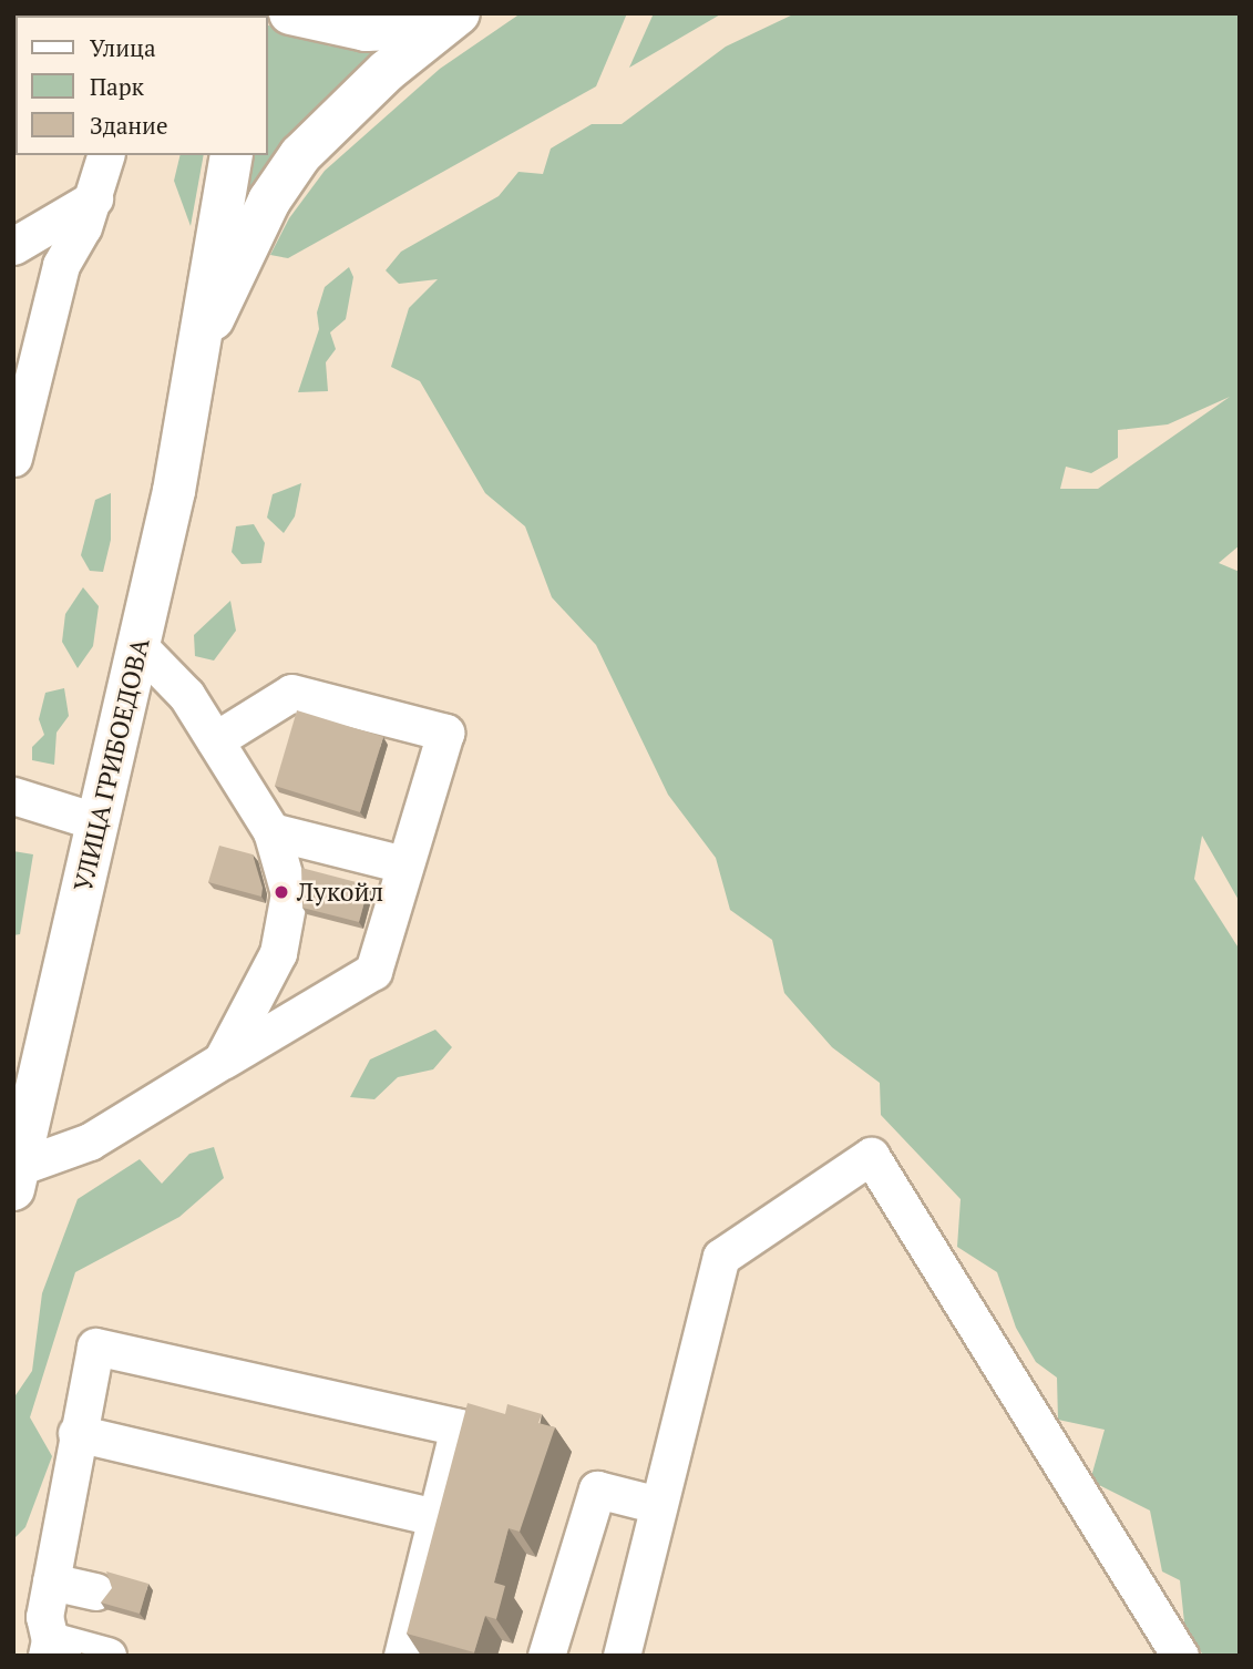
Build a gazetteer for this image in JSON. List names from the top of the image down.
{
  "streets": {
    "main road": ["УЛИЦА ГРИБОЕДОВА"]
  },
  "places": ["Лукойл"],
  "legend": ["Улица", "Парк", "Здание"]
}
